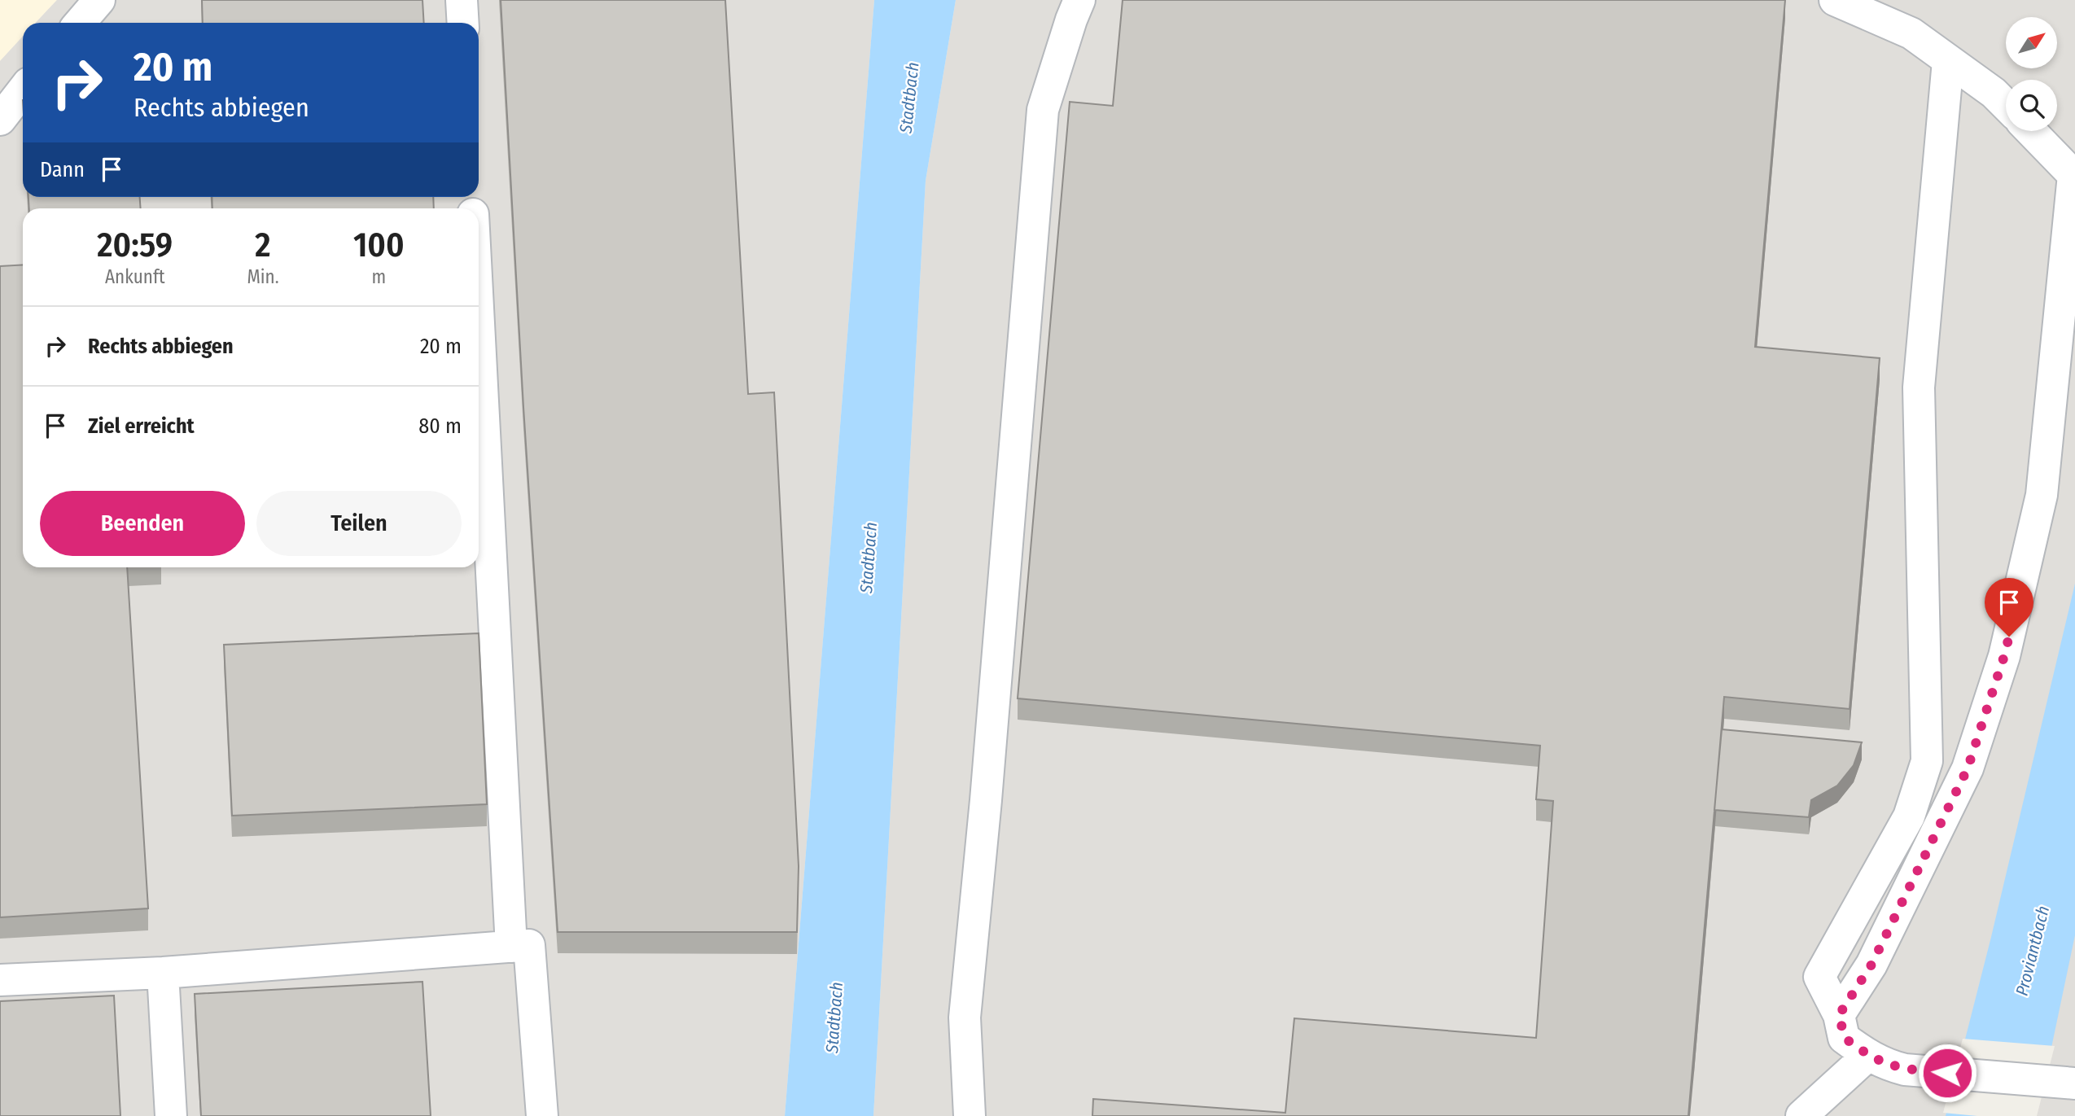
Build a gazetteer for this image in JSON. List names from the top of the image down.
{
  "water": ["Stadtbach", "Proviantbach"],
  "north": "top right",
  "page": {
    "turn": ["20 m", "Rechts abbiegen"],
    "then": "Dann",
    "eta": [
      "20:59",
      "Ankunft",
      "2",
      "Min.",
      "100",
      "m"
    ],
    "list": [
      {
        "name": "Rechts abbiegen",
        "value": "20 m"
      },
      {
        "name": "Ziel erreicht",
        "value": "80 m"
      }
    ],
    "buttons": ["Beenden", "Teilen"]
  }
}
